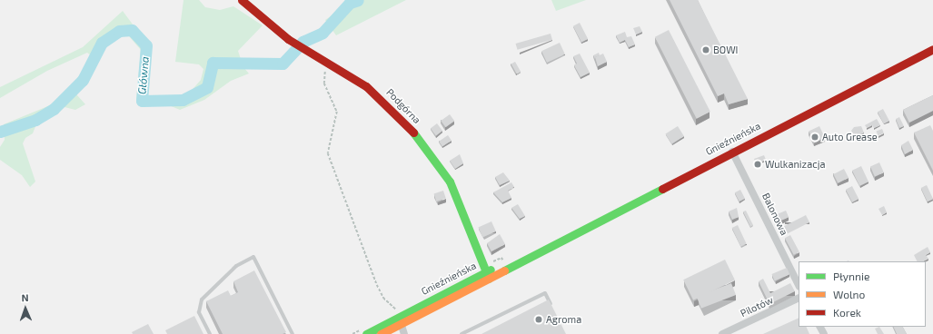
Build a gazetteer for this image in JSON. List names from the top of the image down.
{
  "streets": {
    "main road": ["Podgórna", "Gnieźnieńska"],
    "street": ["Balonowa", "Pilotów"]
  },
  "crossings": [
    ["Podgórna", "Gnieźnieńska"],
    ["Gnieźnieńska", "Balonowa"]
  ],
  "water": ["Główna"],
  "places": [
    "BOWI",
    "Auto Grease",
    "Wulkanizacja",
    "Agroma"
  ],
  "legend": ["Płynnie", "Wolno", "Korek"],
  "north": "top"
}
